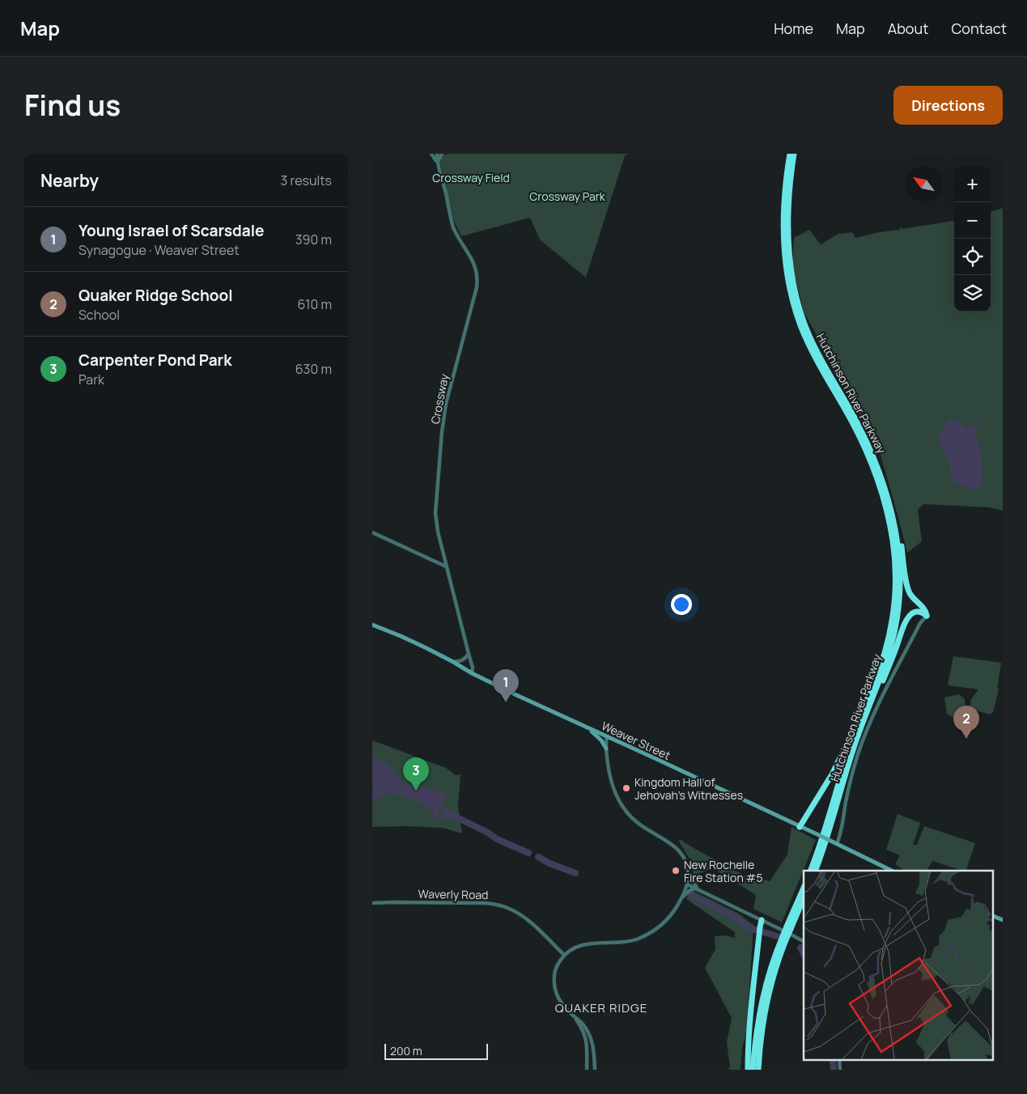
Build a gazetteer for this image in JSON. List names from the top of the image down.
{
  "streets": {
    "highway": ["Hutchinson River Parkway"],
    "main road": ["Weaver Street"],
    "street": ["Crossway", "Waverly Road"]
  },
  "crossings": [
    ["Crossway", "Weaver Street"]
  ],
  "districts": ["QUAKER RIDGE"],
  "parks": ["Crossway Field", "Crossway Park"],
  "places": ["Kingdom Hall of Jehovah’s Witnesses", "New Rochelle Fire Station #5"],
  "scale_bar": "200 m",
  "north": "top left",
  "page": {
    "header": "Map",
    "nav": [
      "Home",
      "Map",
      "About",
      "Contact"
    ],
    "title": "Find us",
    "buttons": "Directions",
    "heading": ["Nearby", "3 results"],
    "map_buttons": ["+", "−"],
    "list": [
      {
        "mark": "1",
        "name": "Young Israel of Scarsdale",
        "note": "Synagogue · Weaver Street",
        "value": "390 m"
      },
      {
        "mark": "2",
        "name": "Quaker Ridge School",
        "note": "School",
        "value": "610 m"
      },
      {
        "mark": "3",
        "name": "Carpenter Pond Park",
        "note": "Park",
        "value": "630 m"
      }
    ],
    "pins": ["1", "2", "3"],
    "scale": "200 m"
  }
}
